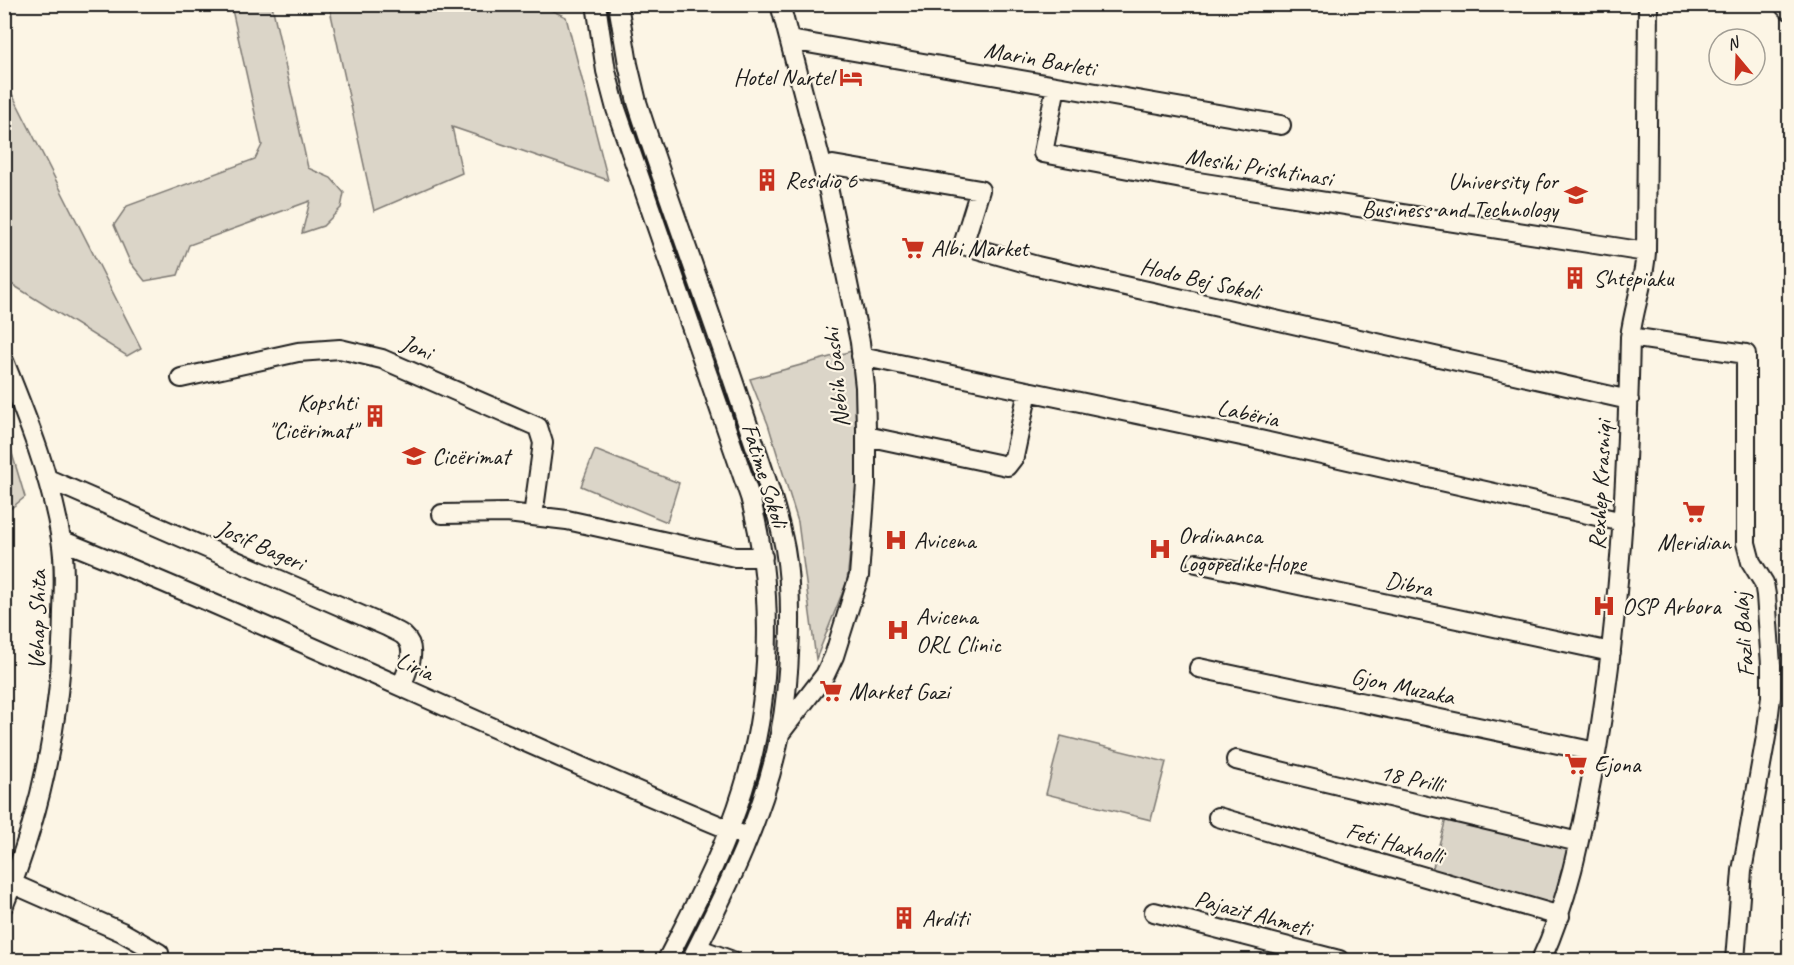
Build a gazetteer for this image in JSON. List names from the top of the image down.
{
  "streets": {
    "street": [
      "Marin Barleti",
      "Mesihi Prishtinasi",
      "Hodo Bej Sokoli",
      "Joni",
      "Nebih Gashi",
      "Labëria",
      "Fatime Sokoli",
      "Rexhep Krasniqi",
      "Josif Bageri",
      "Dibra",
      "Vehap Shita",
      "Fazli Balaj",
      "Liria",
      "Gjon Muzaka",
      "18 Prilli",
      "Feti Haxholli",
      "Pajazit Ahmeti"
    ]
  },
  "crossings": [
    ["Marin Barleti", "Mesihi Prishtinasi"],
    ["Marin Barleti", "Nebih Gashi"],
    ["Mesihi Prishtinasi", "Rexhep Krasniqi"],
    ["Hodo Bej Sokoli", "Rexhep Krasniqi"],
    ["Nebih Gashi", "Labëria"],
    ["Nebih Gashi", "Fatime Sokoli"],
    ["Labëria", "Rexhep Krasniqi"],
    ["Fatime Sokoli", "Liria"],
    ["Rexhep Krasniqi", "Dibra"],
    ["Rexhep Krasniqi", "Fazli Balaj"],
    ["Rexhep Krasniqi", "Gjon Muzaka"],
    ["Rexhep Krasniqi", "18 Prilli"],
    ["Rexhep Krasniqi", "Feti Haxholli"],
    ["Josif Bageri", "Vehap Shita"],
    ["Josif Bageri", "Liria"],
    ["Vehap Shita", "Liria"]
  ],
  "places": {
    "hotel": ["Hotel Nartel"],
    "building": [
      "Residio 6",
      "Shtepiaku",
      "Kopshti \"Cicërimat\"",
      "Arditi"
    ],
    "school or university": ["University for Business and Technology", "Cicërimat"],
    "supermarket": [
      "Albi Market",
      "Meridian",
      "Market Gazi",
      "Ejona"
    ],
    "hospital": [
      "Avicena",
      "Ordinanca Logopedike Hope",
      "OSP Arbora",
      "Avicena ORL Clinic"
    ]
  },
  "north": "top"
}
